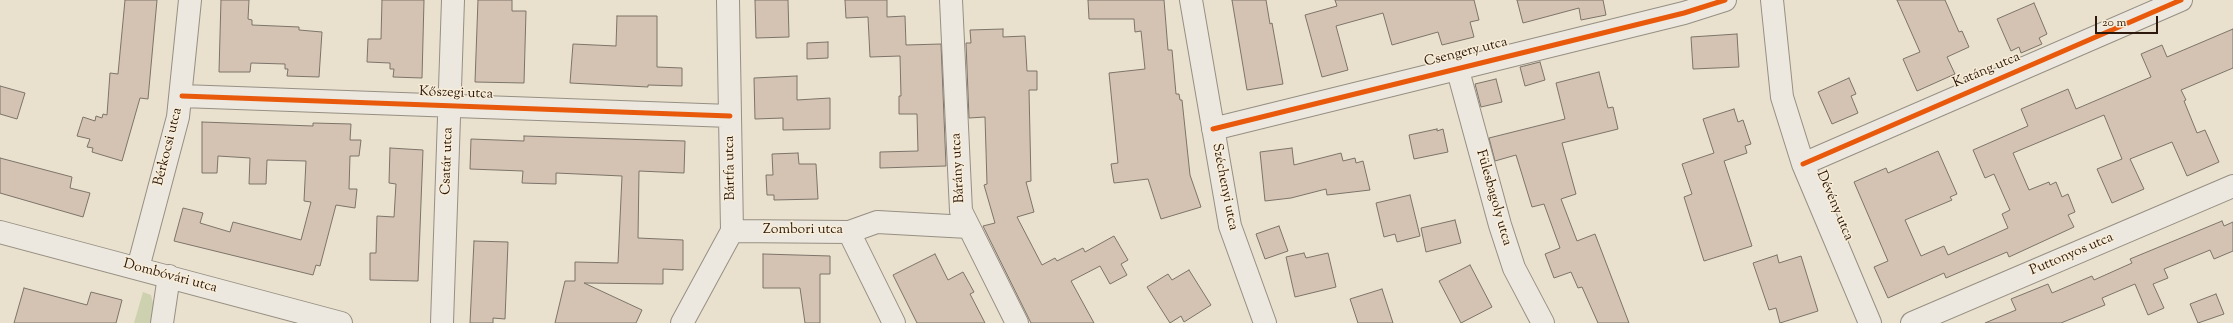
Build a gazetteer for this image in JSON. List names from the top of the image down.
{
  "streets": {
    "street": [
      "Csengery utca",
      "Katáng utca",
      "Kőszegi utca",
      "Bérkocsi utca",
      "Csatár utca",
      "Bártfa utca",
      "Bárány utca",
      "Széchenyi utca",
      "Fülesbagoly utca",
      "Dévény utca",
      "Zombori utca",
      "Puttonyos utca",
      "Dombóvári utca"
    ]
  },
  "crossings": [
    ["Csengery utca", "Széchenyi utca"],
    ["Csengery utca", "Fülesbagoly utca"],
    ["Katáng utca", "Dévény utca"],
    ["Kőszegi utca", "Bérkocsi utca"],
    ["Kőszegi utca", "Csatár utca"],
    ["Kőszegi utca", "Bártfa utca"],
    ["Bérkocsi utca", "Dombóvári utca"],
    ["Bártfa utca", "Zombori utca"],
    ["Bárány utca", "Zombori utca"]
  ],
  "scale_bar": "20 m"
}
